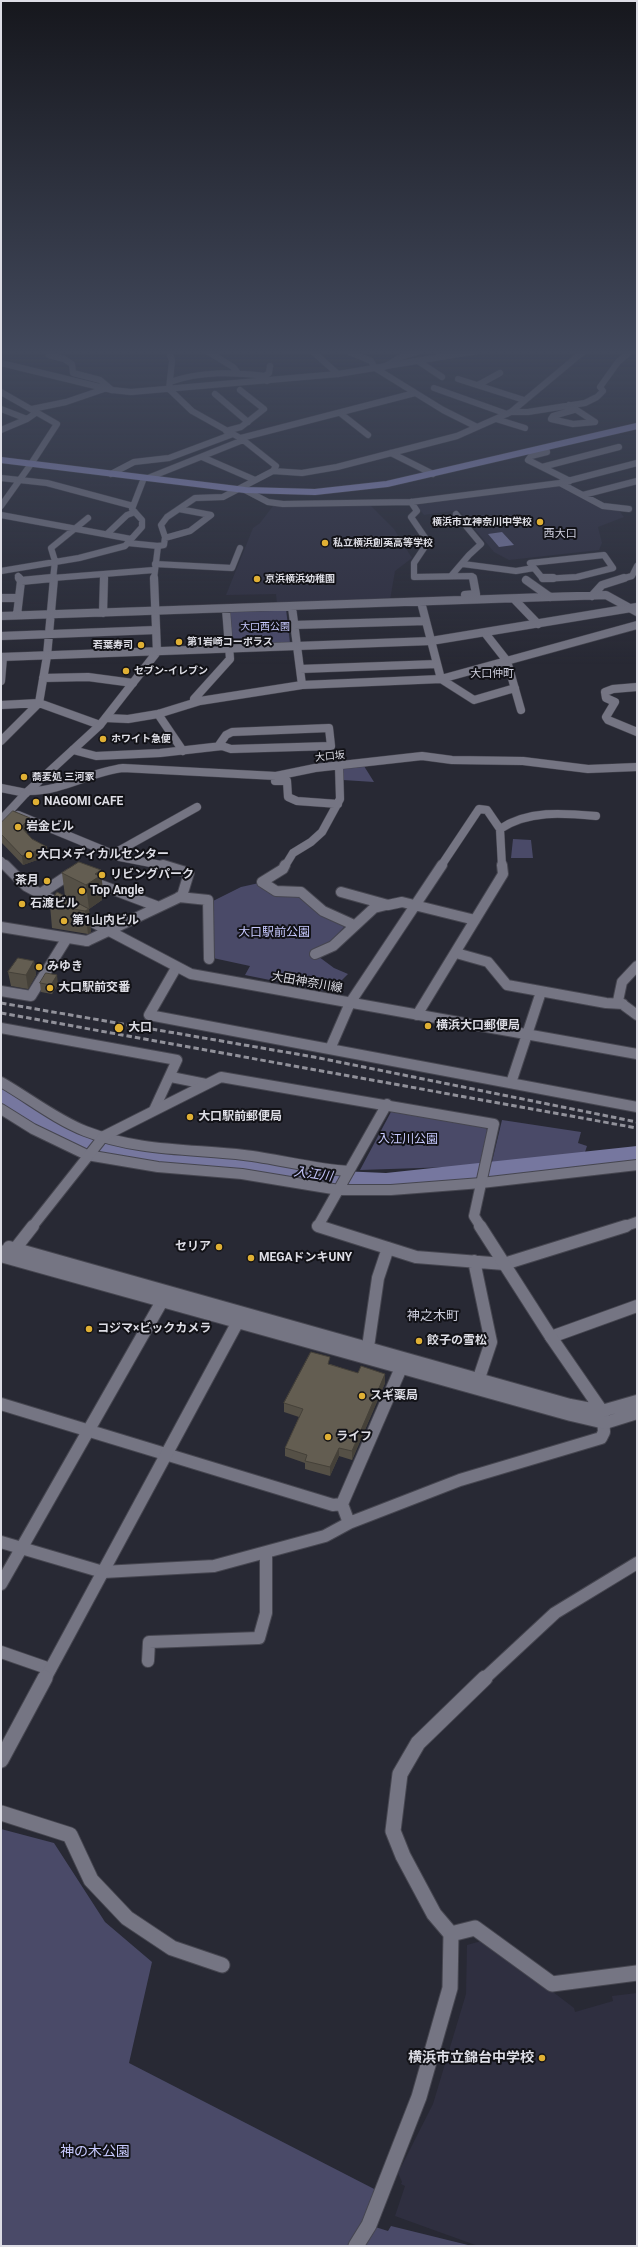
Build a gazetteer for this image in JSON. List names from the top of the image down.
{
  "streets": {
    "street": ["大口坂", "大田神奈川線"]
  },
  "districts": ["西大口", "大口仲町", "神之木町"],
  "water": ["入江川"],
  "parks": [
    "大口西公園",
    "大口駅前公園",
    "入江川公園",
    "神の木公園"
  ],
  "places": [
    "横浜市立神奈川中学校",
    "私立横浜創英高等学校",
    "京浜横浜幼稚園",
    "第1岩崎コーポラス",
    "若葉寿司",
    "セブン-イレブン",
    "ホワイト急便",
    "蕎麦処 三河家",
    "NAGOMI CAFE",
    "岩金ビル",
    "大口メディカルセンター",
    "リビングパーク",
    "茶月",
    "Top Angle",
    "石渡ビル",
    "第1山内ビル",
    "みゆき",
    "大口駅前交番",
    "横浜大口郵便局",
    "大口",
    "大口駅前郵便局",
    "セリア",
    "MEGAドンキUNY",
    "コジマ×ビックカメラ",
    "餃子の雪松",
    "スギ薬局",
    "ライフ",
    "横浜市立錦台中学校"
  ]
}
